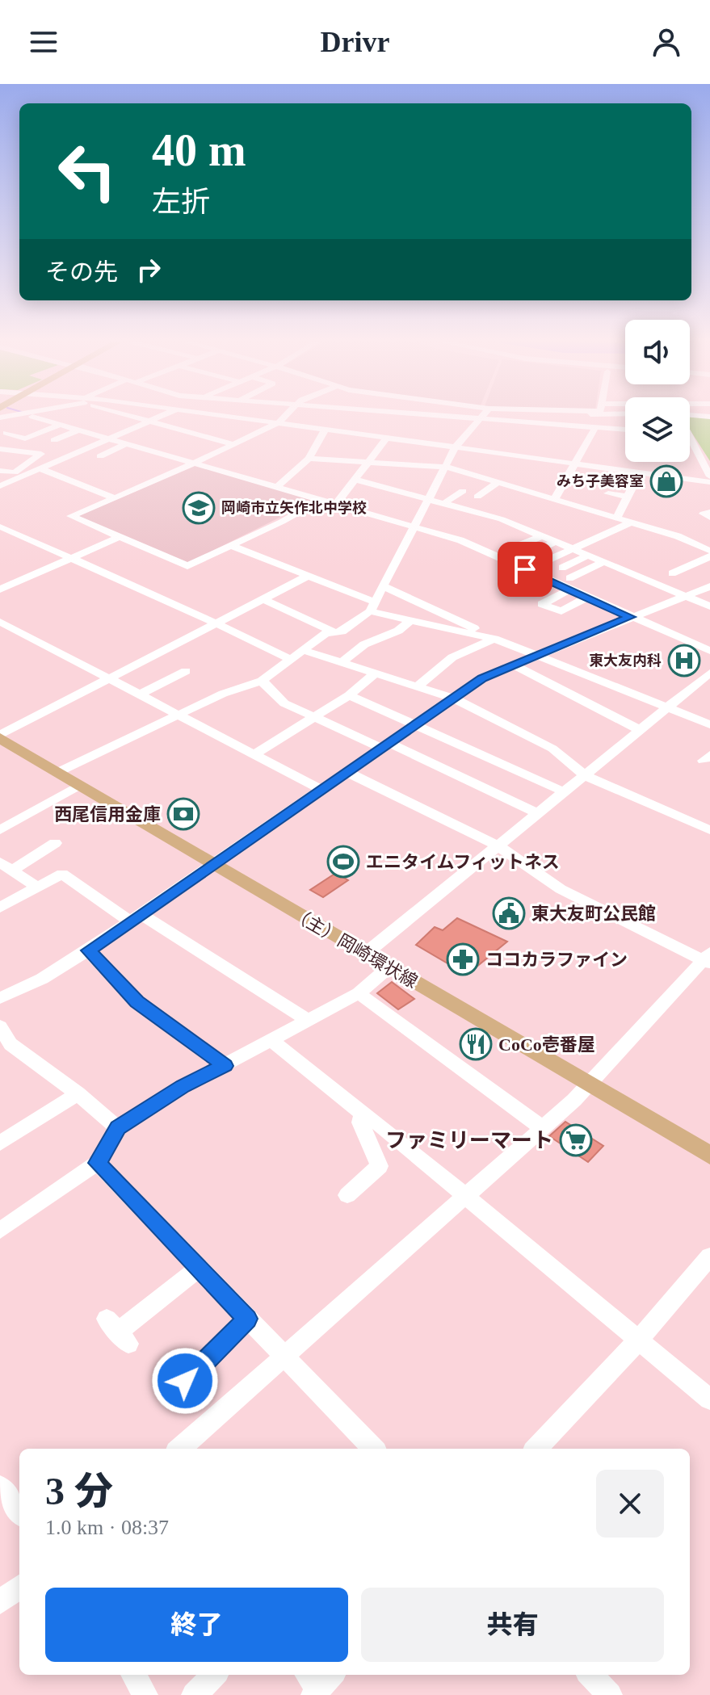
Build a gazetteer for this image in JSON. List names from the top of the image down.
{
  "streets": {
    "main road": ["（主）岡崎環状線"]
  },
  "places": {
    "shop": ["みち子美容室"],
    "school or university": ["岡崎市立矢作北中学校"],
    "hospital": ["東大友内科"],
    "bank": ["西尾信用金庫"],
    "sports": ["エニタイムフィットネス"],
    "public building": ["東大友町公民館"],
    "pharmacy": ["ココカラファイン"],
    "restaurant": ["CoCo壱番屋"],
    "supermarket": ["ファミリーマート"]
  },
  "page": {
    "header": "Drivr",
    "turn": ["40 m", "左折"],
    "then": "その先",
    "heading": ["3 分", "1.0 km · 08:37"],
    "buttons": ["終了", "共有"]
  }
}
